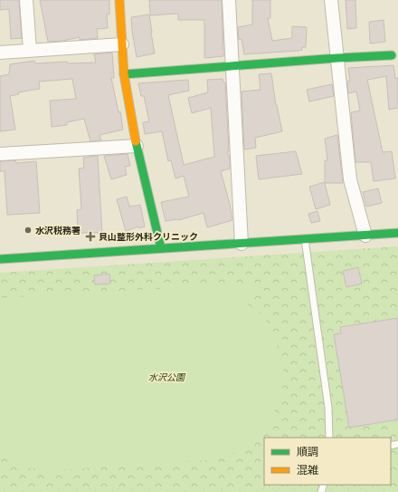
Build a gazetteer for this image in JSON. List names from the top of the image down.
{
  "parks": ["水沢公園"],
  "places": {
    "other": ["水沢税務署"],
    "health": ["貝山整形外科クリニック"]
  },
  "legend": ["順調", "混雑"]
}
